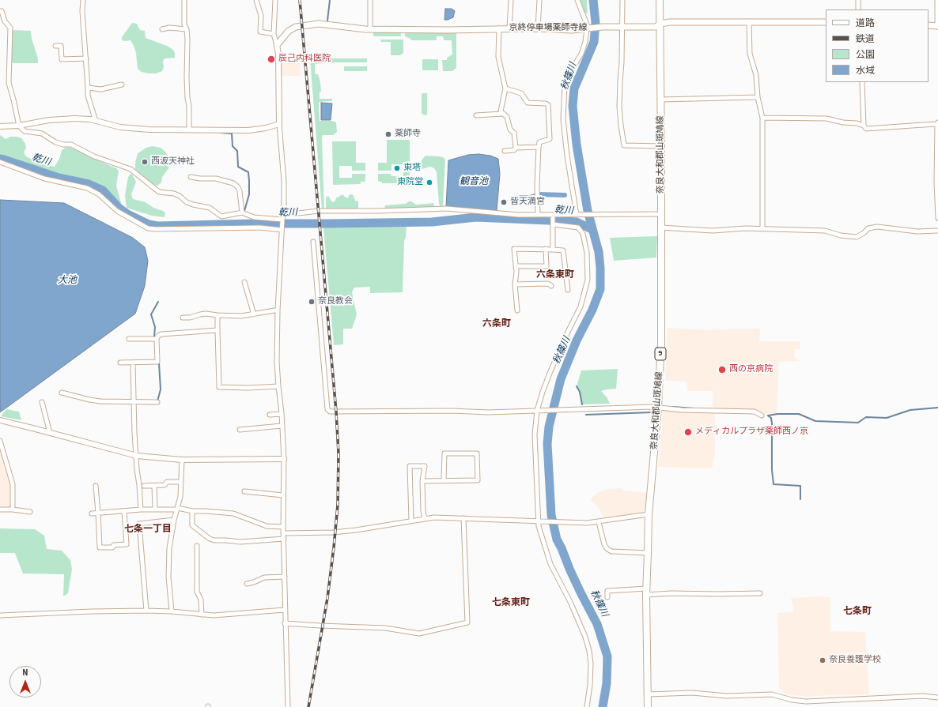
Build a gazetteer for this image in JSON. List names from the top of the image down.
{
  "streets": {
    "main road": ["京終停車場薬師寺線", "奈良大和郡山斑鳩線", "9"]
  },
  "crossings": [
    ["京終停車場薬師寺線", "奈良大和郡山斑鳩線"]
  ],
  "districts": [
    "六条東町",
    "六条町",
    "七条一丁目",
    "七条東町",
    "七条町"
  ],
  "water": [
    "秋篠川",
    "乾川",
    "観音池",
    "大池"
  ],
  "places": [
    "辰己内科医院",
    "薬師寺",
    "西波天神社",
    "東塔",
    "東院堂",
    "皆天満宮",
    "奈良教会",
    "西の京病院",
    "メディカルプラザ薬師西ノ京",
    "奈良養護学校"
  ],
  "legend": [
    "道路",
    "鉄道",
    "公園",
    "水域"
  ],
  "north": "top"
}
